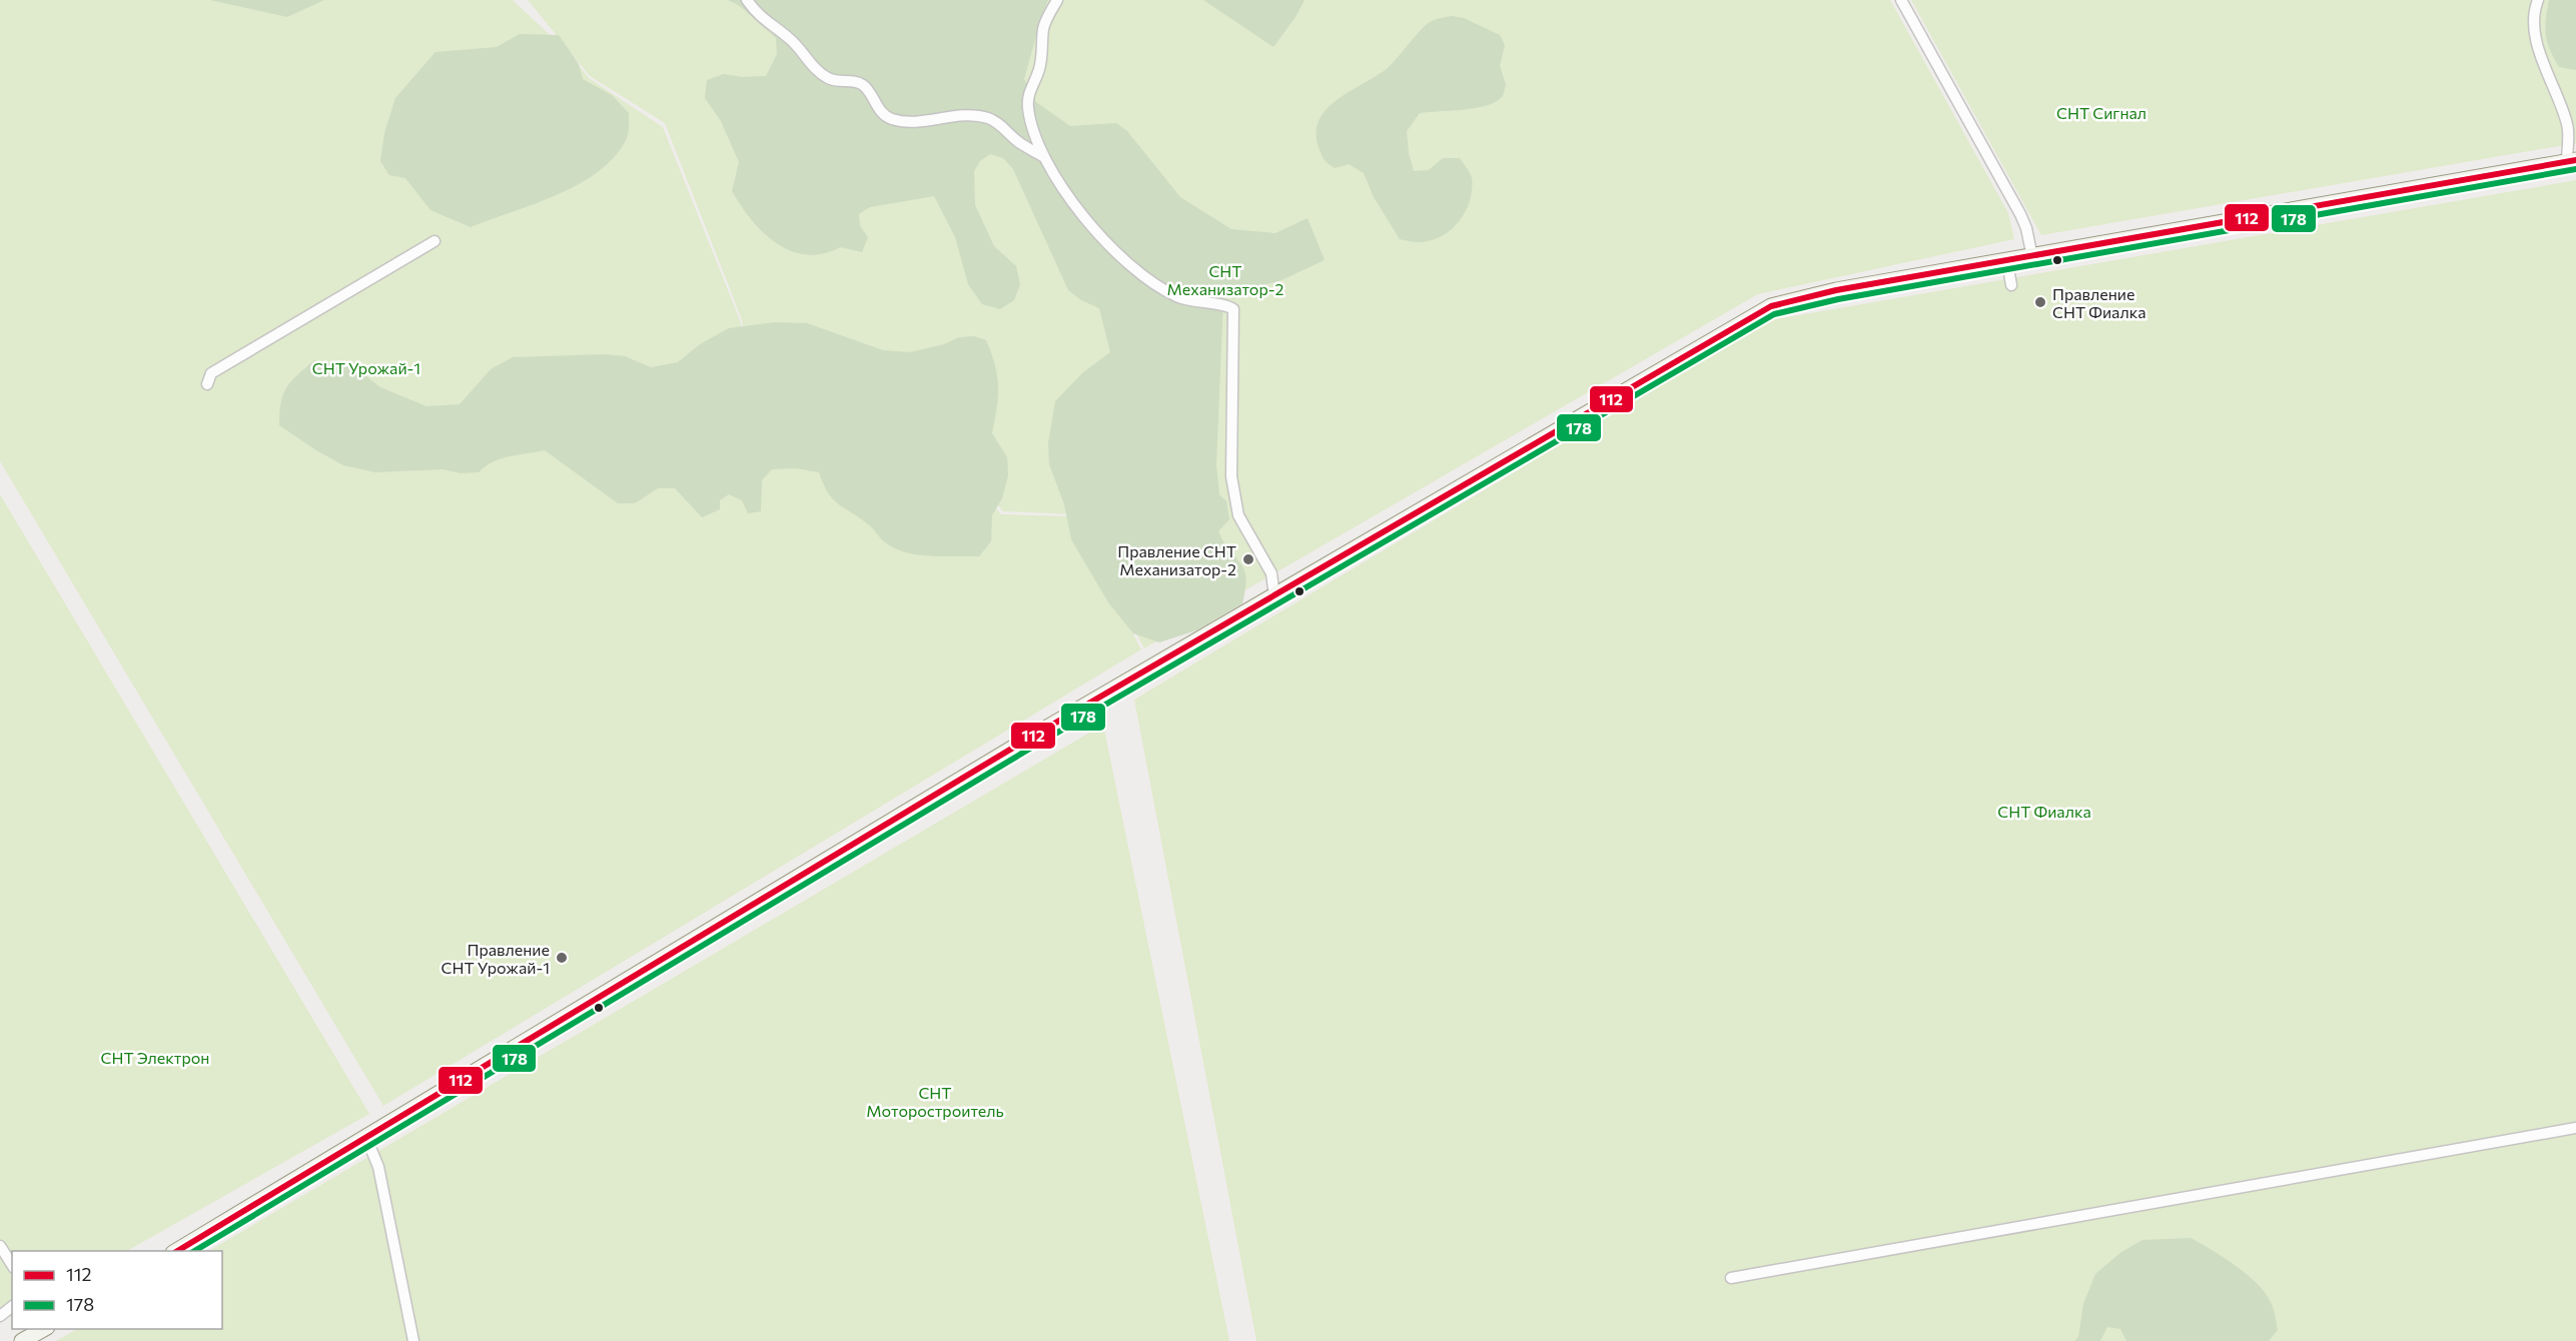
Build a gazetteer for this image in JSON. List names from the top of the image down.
{
  "parks": [
    "СНТ Сигнал",
    "СНТ Механизатор-2",
    "СНТ Урожай-1",
    "СНТ Фиалка",
    "СНТ Электрон",
    "СНТ Моторостроитель"
  ],
  "places": ["Правление СНТ Фиалка", "Правление СНТ Механизатор-2", "Правление СНТ Урожай-1"],
  "lines": ["transit line 112", "transit line 178"],
  "legend": ["112", "178"]
}
